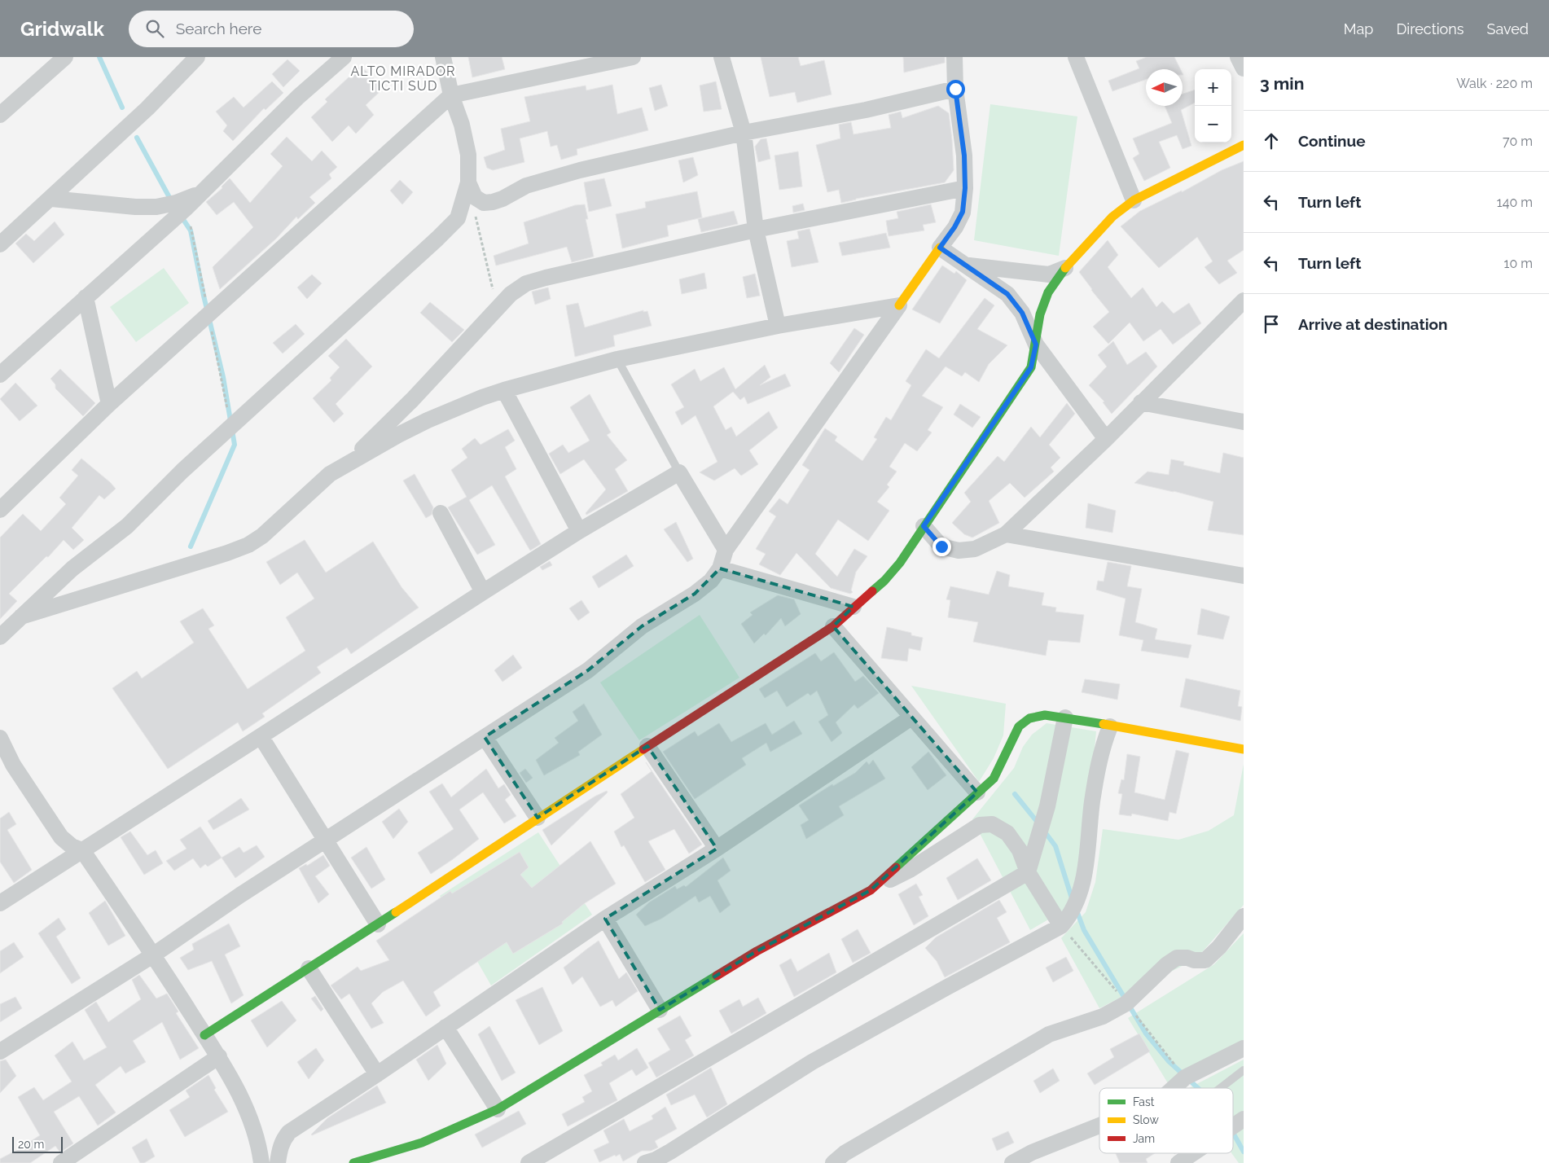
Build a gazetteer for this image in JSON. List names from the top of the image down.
{
  "districts": ["ALTO MIRADOR TICTI SUD"],
  "legend": ["Fast", "Slow", "Jam"],
  "scale_bar": "20 m",
  "north": "left",
  "page": {
    "header": "Gridwalk",
    "search": "Search here",
    "nav": ["Map", "Directions", "Saved"],
    "heading": ["3 min", "Walk · 220 m"],
    "map_buttons": ["+", "−"],
    "list": [
      ["Continue", "70 m"],
      ["Turn left", "140 m"],
      ["Turn left", "10 m"],
      "Arrive at destination"
    ],
    "scale": "20 m"
  }
}
